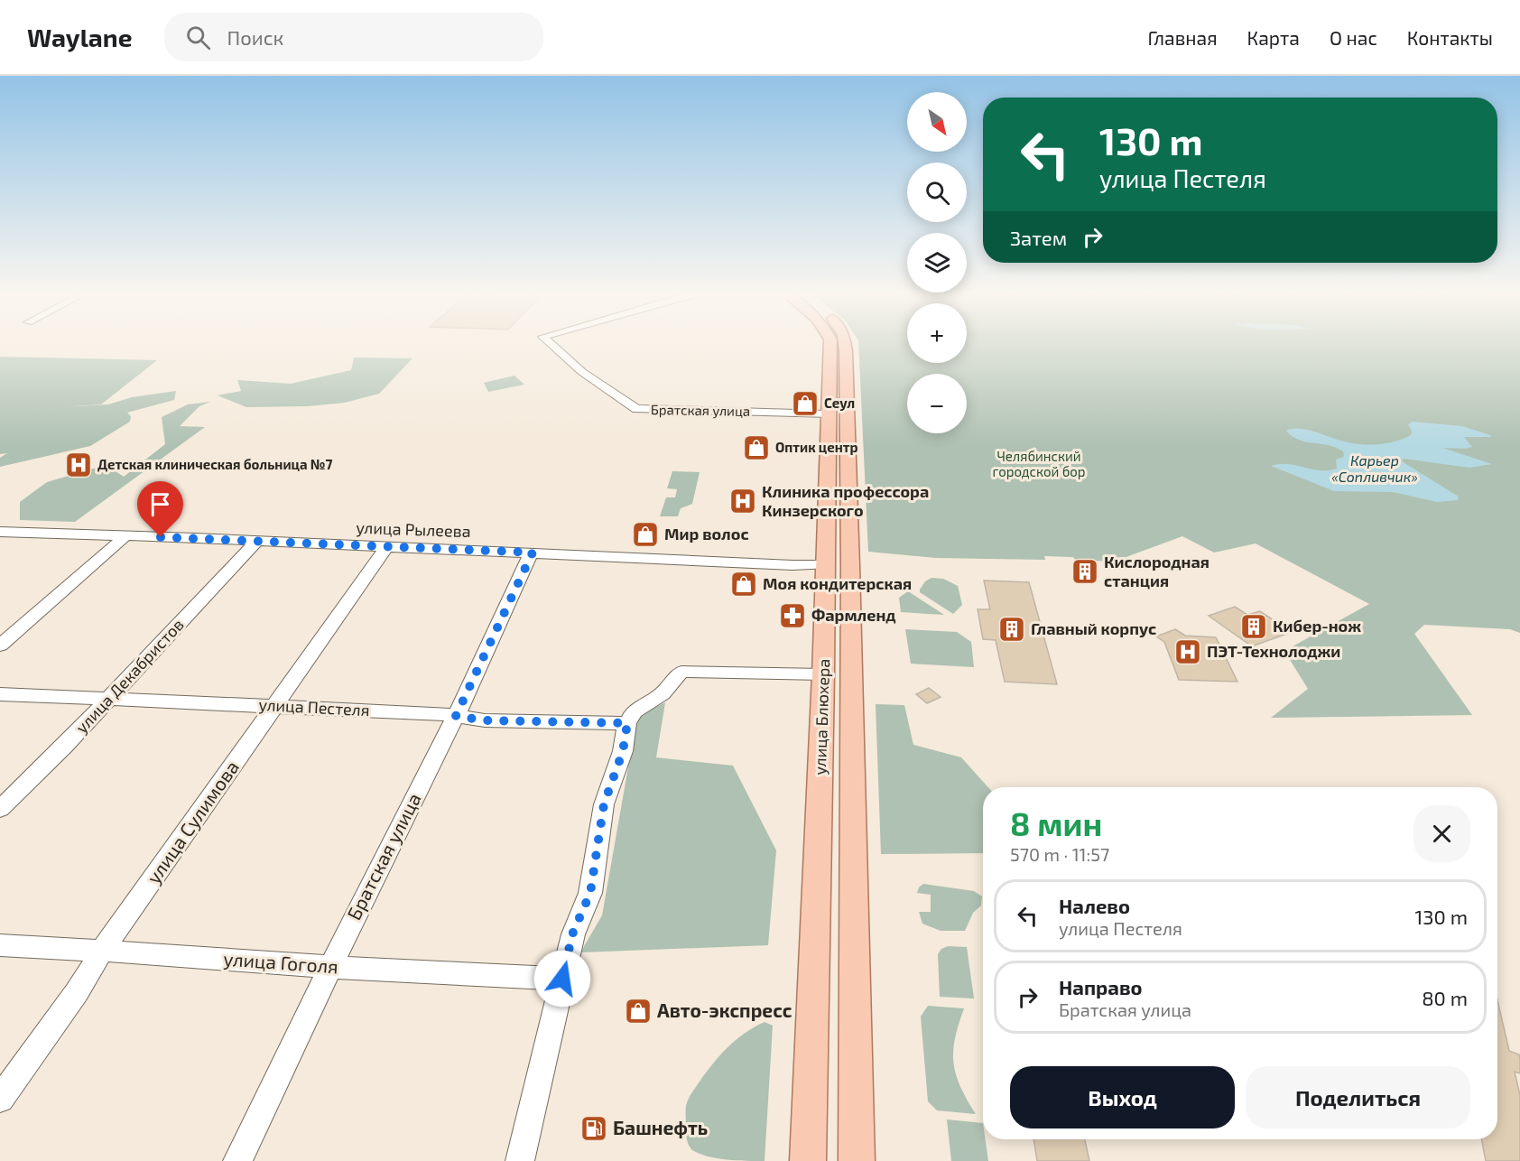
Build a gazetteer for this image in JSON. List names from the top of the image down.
{
  "streets": {
    "main road": ["улица Блюхера"],
    "street": [
      "Братская улица",
      "улица Рылеева",
      "улица Декабристов",
      "улица Пестеля",
      "улица Сулимова",
      "улица Гоголя"
    ]
  },
  "crossings": [
    ["Братская улица", "улица Рылеева"],
    ["Братская улица", "улица Пестеля"],
    ["Братская улица", "улица Блюхера"],
    ["Братская улица", "улица Гоголя"],
    ["улица Рылеева", "улица Декабристов"],
    ["улица Рылеева", "улица Блюхера"],
    ["улица Рылеева", "улица Сулимова"],
    ["улица Декабристов", "улица Пестеля"],
    ["улица Пестеля", "улица Сулимова"],
    ["улица Сулимова", "улица Гоголя"]
  ],
  "water": ["Карьер «Сопливчик»"],
  "parks": ["Челябинский городской бор"],
  "places": {
    "shop": [
      "Сеул",
      "Оптик центр",
      "Мир волос",
      "Моя кондитерская",
      "Авто-экспресс"
    ],
    "hospital": ["Детская клиническая больница №7", "Клиника профессора Кинзерского", "ПЭТ-Технолоджи"],
    "building": ["Кислородная станция", "Кибер-нож", "Главный корпус"],
    "pharmacy": ["Фармленд"],
    "fuel station": ["Башнефть"]
  },
  "north": "bottom right",
  "page": {
    "header": "Waylane",
    "search": "Поиск",
    "nav": [
      "Главная",
      "Карта",
      "О нас",
      "Контакты"
    ],
    "map_buttons": ["+", "−"],
    "turn": ["130 m", "улица Пестеля"],
    "then": "Затем",
    "heading": ["8 мин", "570 m · 11:57"],
    "list": [
      {
        "name": "Налево",
        "note": "улица Пестеля",
        "value": "130 m"
      },
      {
        "name": "Направо",
        "note": "Братская улица",
        "value": "80 m"
      }
    ],
    "buttons": ["Выход", "Поделиться"]
  }
}
